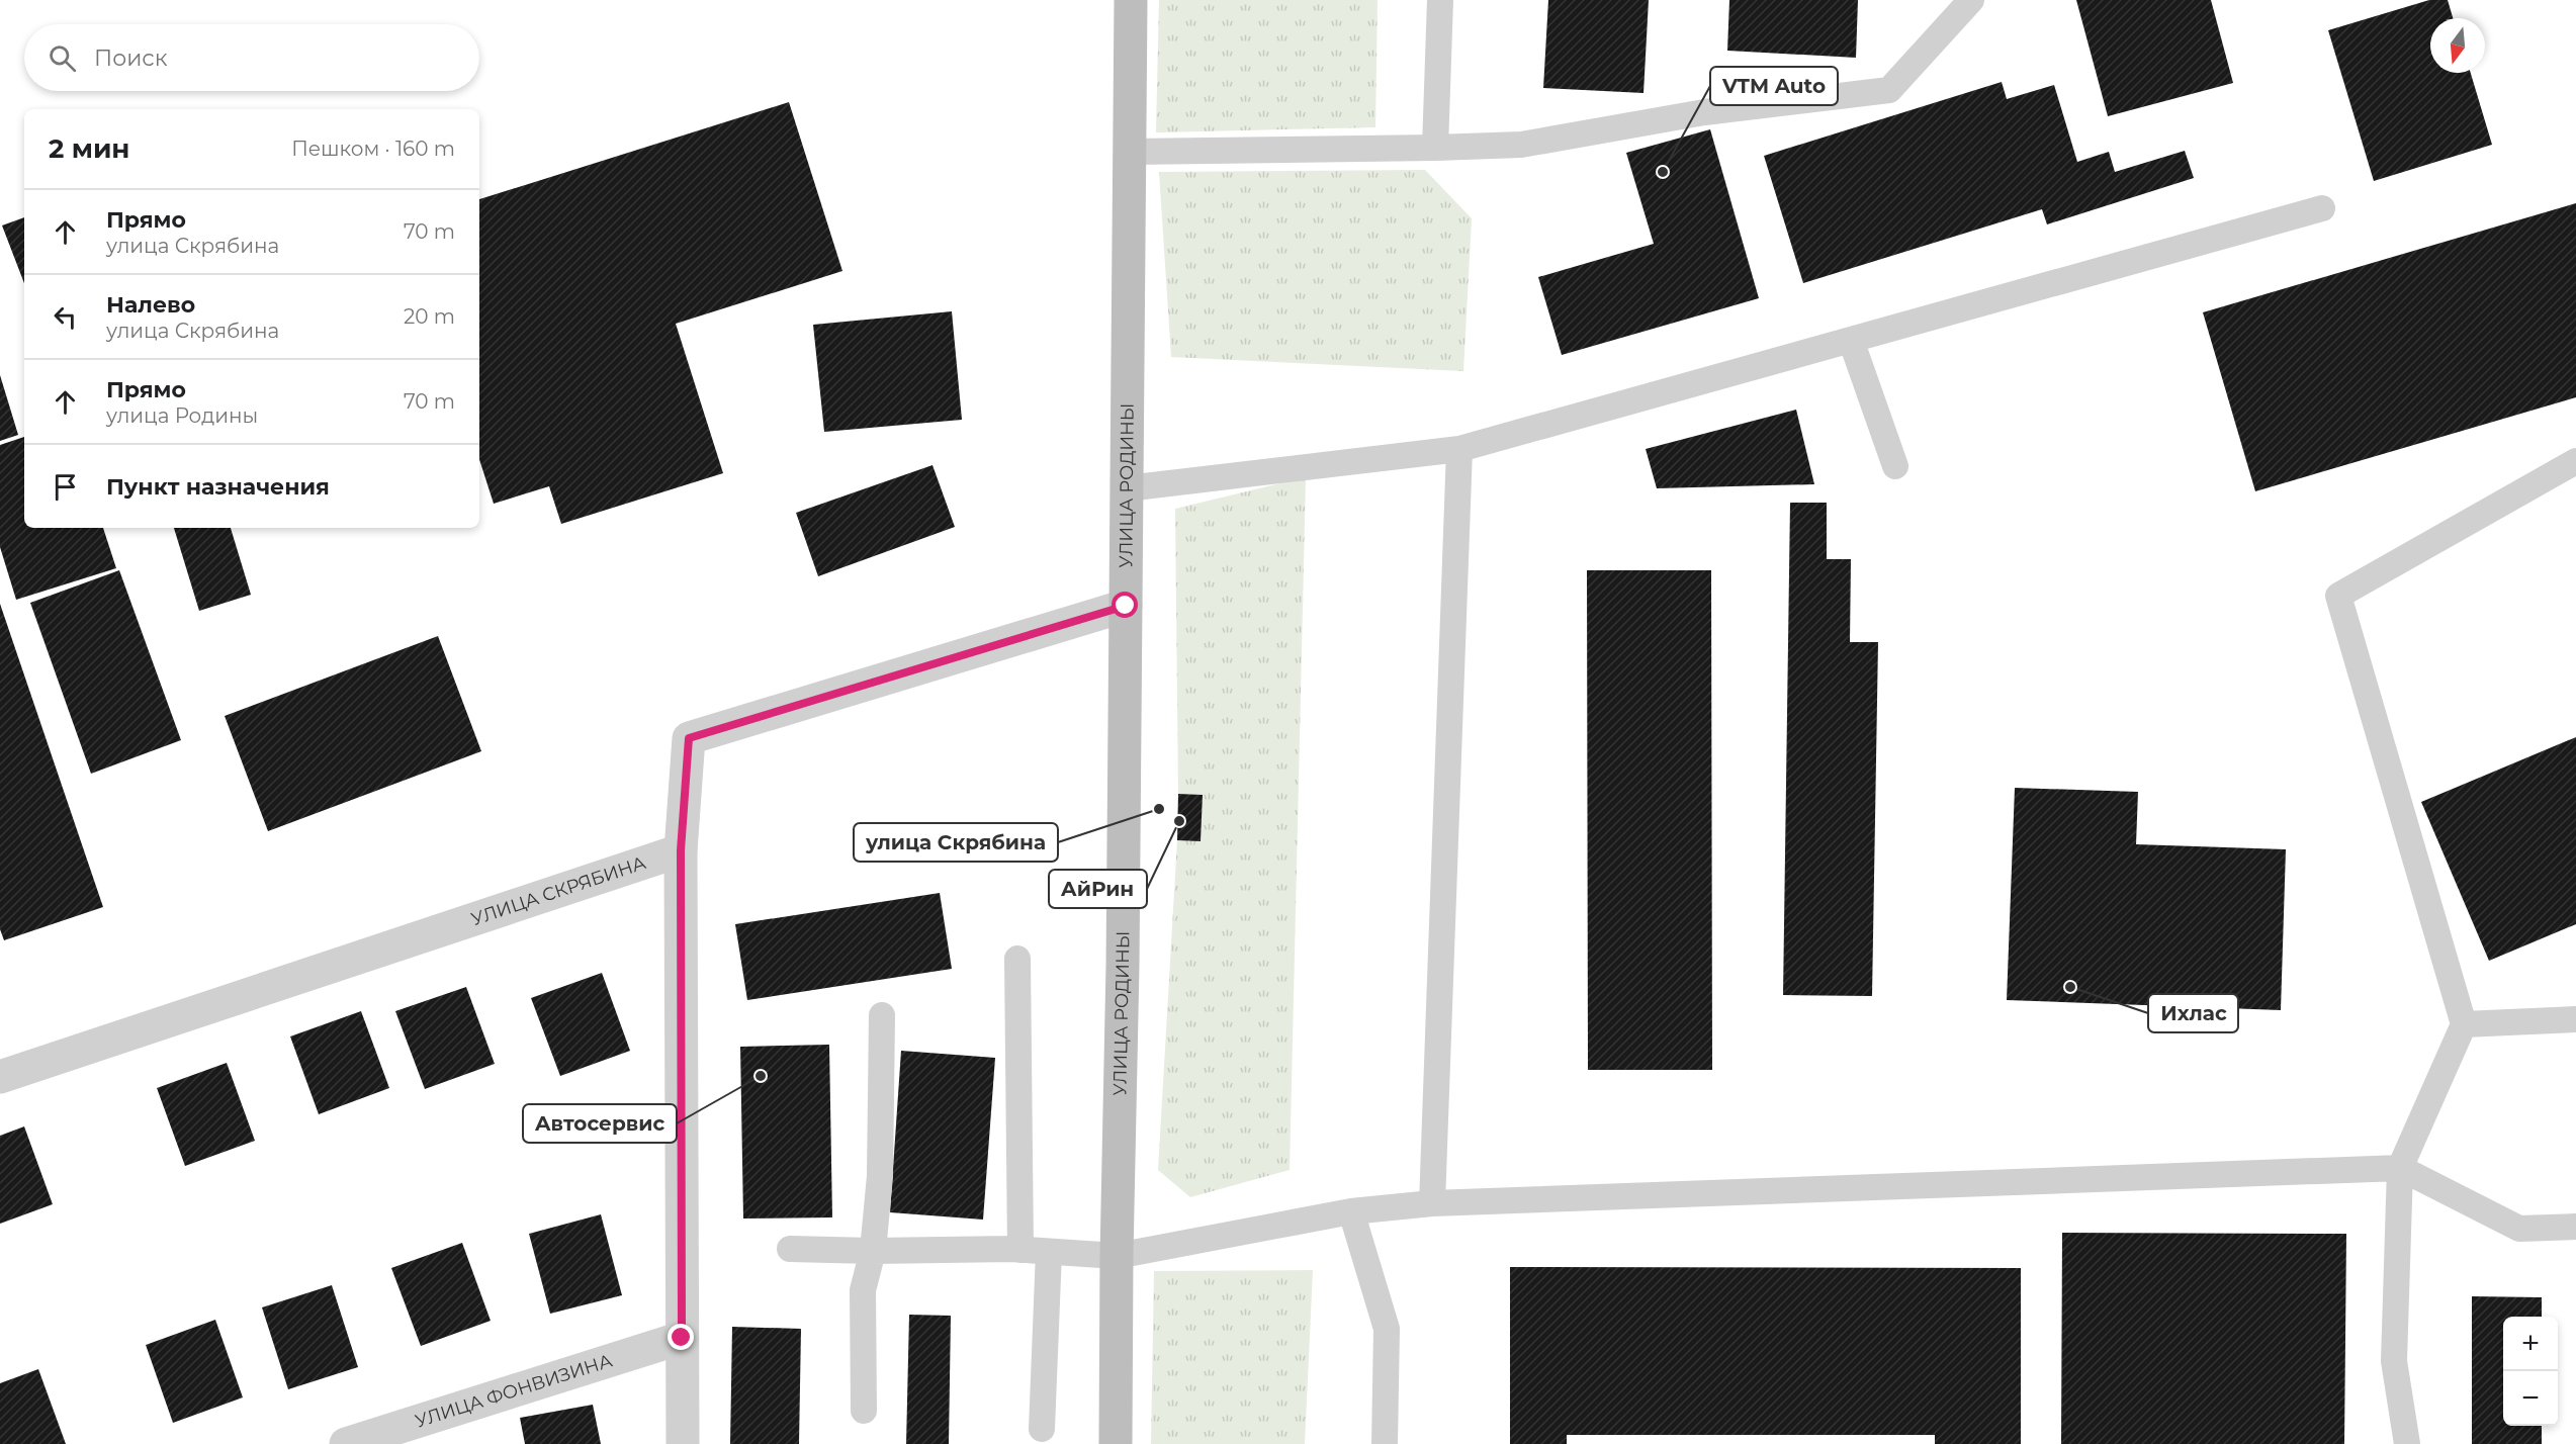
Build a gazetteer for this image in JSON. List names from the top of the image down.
{
  "streets": {
    "street": ["УЛИЦА РОДИНЫ", "УЛИЦА СКРЯБИНА", "УЛИЦА ФОНВИЗИНА"]
  },
  "places": [
    "VTM Auto",
    "улица Скрябина",
    "АйРин",
    "Ихлас",
    "Автосервис"
  ],
  "north": "bottom",
  "page": {
    "search": "Поиск",
    "heading": ["2 мин", "Пешком · 160 m"],
    "list": [
      ["Прямо", "улица Скрябина", "70 m"],
      ["Налево", "улица Скрябина", "20 m"],
      ["Прямо", "улица Родины", "70 m"],
      "Пункт назначения"
    ],
    "map_buttons": ["+", "−"]
  }
}
